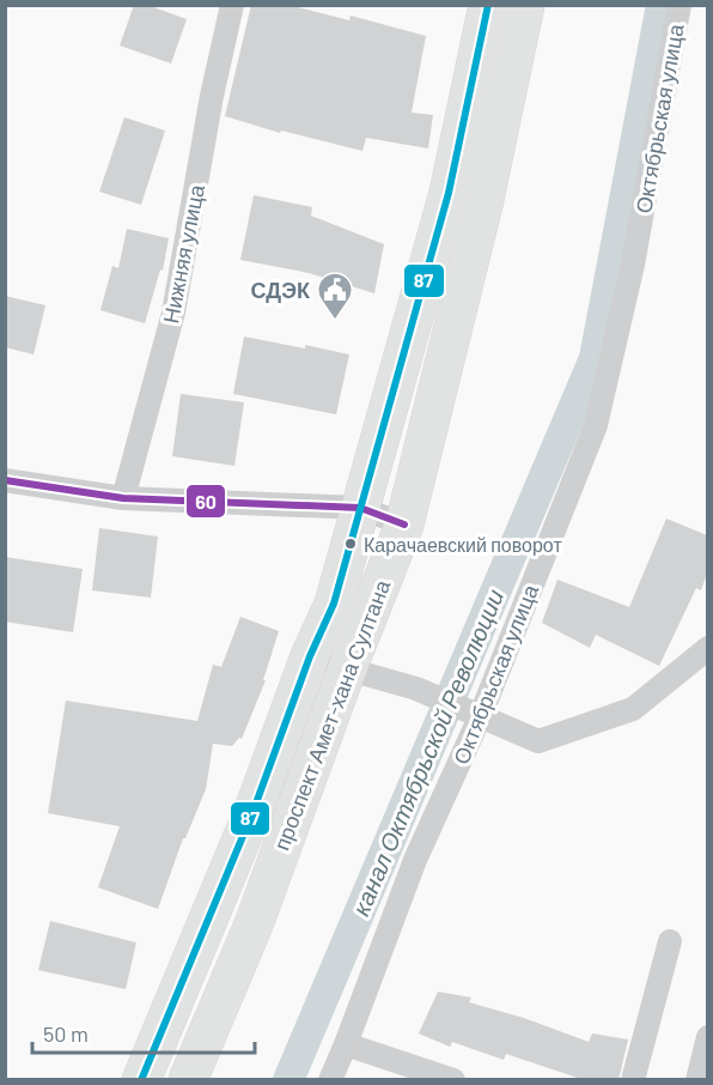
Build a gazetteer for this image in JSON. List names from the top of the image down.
{
  "streets": {
    "main road": ["проспект Амет-хана Султана"],
    "street": ["Октябрьская улица", "Нижняя улица"]
  },
  "water": ["канал Октябрьской Революции"],
  "places": {
    "public building": ["СДЭК"],
    "other": ["Карачаевский поворот"]
  },
  "lines": ["transit line 87", "transit line 60"],
  "scale_bar": "50 m"
}
